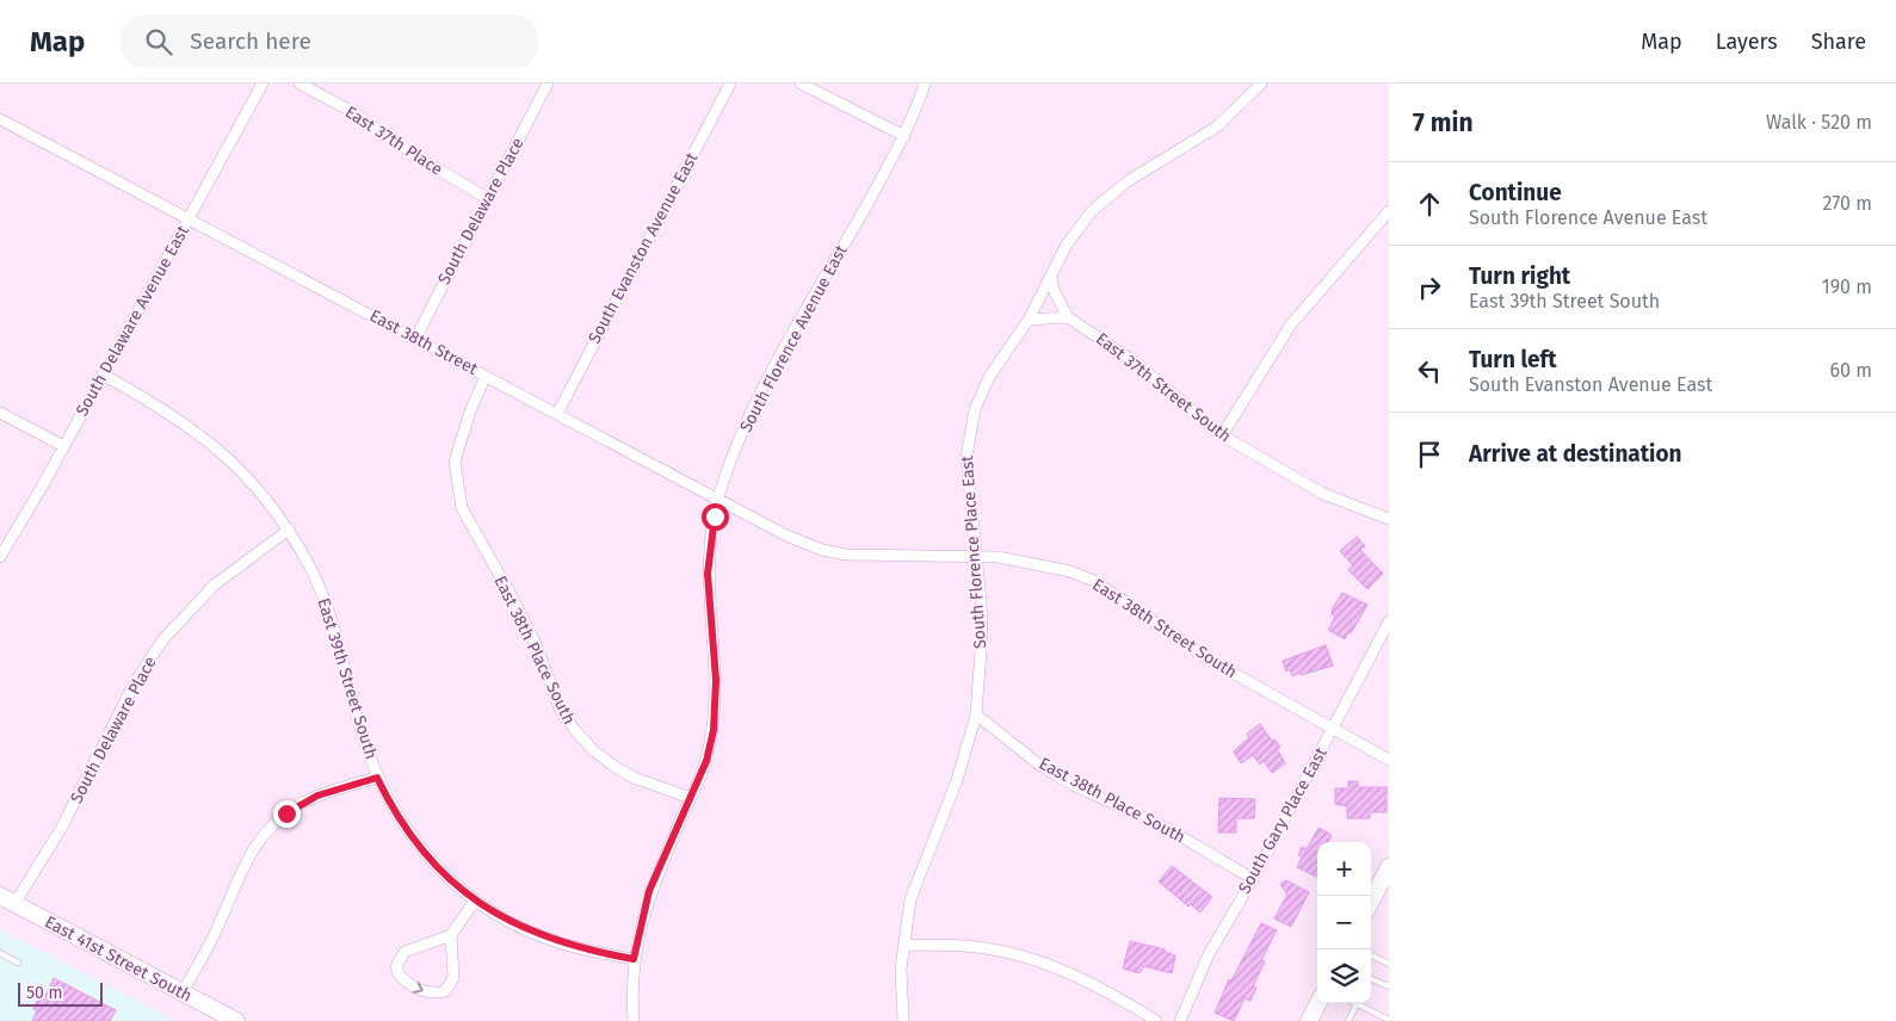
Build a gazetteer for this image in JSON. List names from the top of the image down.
{
  "streets": {
    "main road": ["East 41st Street South"],
    "street": [
      "East 37th Place",
      "South Delaware Place",
      "South Evanston Avenue East",
      "South Delaware Avenue East",
      "South Florence Avenue East",
      "East 38th Street",
      "East 37th Street South",
      "South Florence Place East",
      "East 38th Street South",
      "East 38th Place South",
      "East 39th Street South",
      "South Gary Place East"
    ]
  },
  "crossings": [
    ["East 37th Place", "South Delaware Place"],
    ["South Delaware Place", "East 38th Street"],
    ["South Delaware Place", "East 39th Street South"],
    ["South Delaware Place", "East 41st Street South"],
    ["South Evanston Avenue East", "East 38th Street"],
    ["South Delaware Avenue East", "East 38th Street"],
    ["South Delaware Avenue East", "East 39th Street South"],
    ["South Florence Avenue East", "East 38th Street"],
    ["South Florence Avenue East", "East 38th Place South"],
    ["South Florence Avenue East", "East 39th Street South"],
    ["East 38th Street", "East 38th Street South"],
    ["East 38th Street", "East 38th Place South"],
    ["East 37th Street South", "South Florence Place East"],
    ["South Florence Place East", "East 38th Street South"],
    ["South Florence Place East", "East 38th Place South"],
    ["East 38th Street South", "South Gary Place East"],
    ["East 38th Place South", "South Gary Place East"]
  ],
  "scale_bar": "50 m",
  "page": {
    "header": "Map",
    "search": "Search here",
    "nav": ["Map", "Layers", "Share"],
    "heading": ["7 min", "Walk · 520 m"],
    "list": [
      ["Continue", "South Florence Avenue East", "270 m"],
      ["Turn right", "East 39th Street South", "190 m"],
      ["Turn left", "South Evanston Avenue East", "60 m"],
      "Arrive at destination"
    ],
    "map_buttons": ["+", "−"],
    "scale": "50 m"
  }
}
